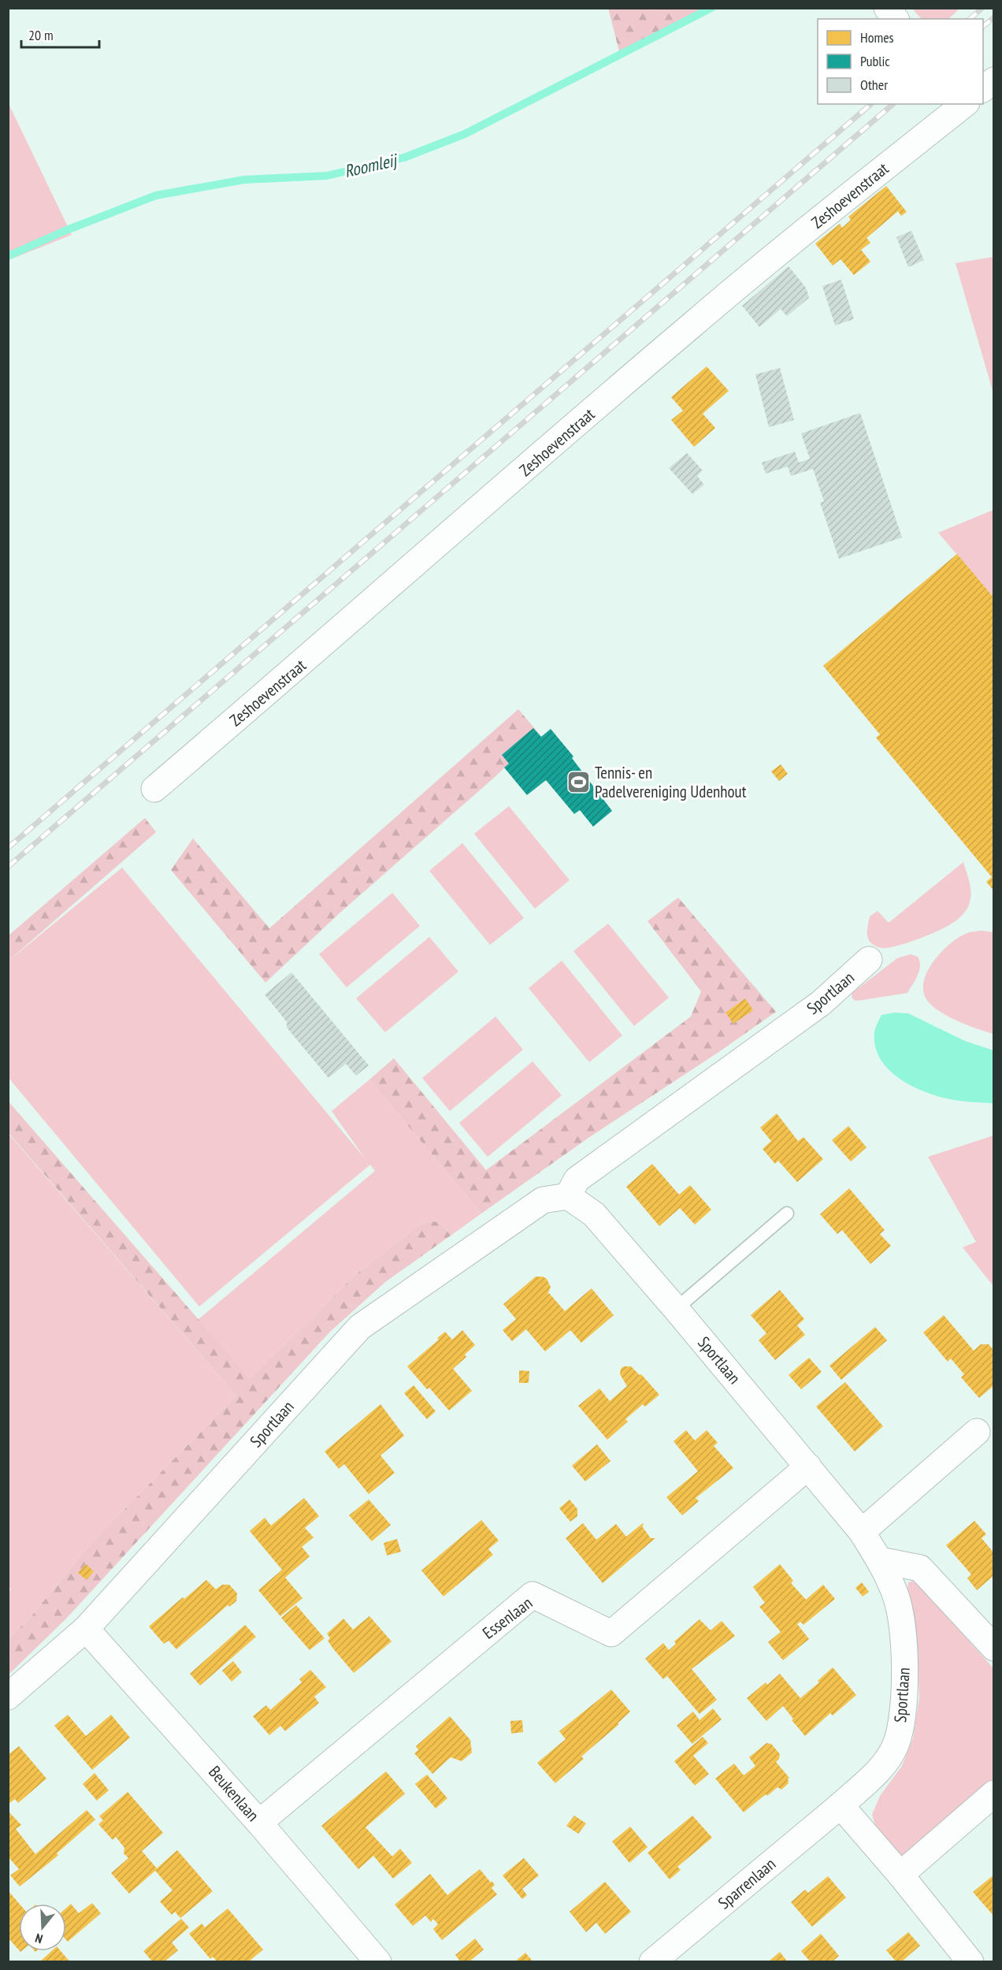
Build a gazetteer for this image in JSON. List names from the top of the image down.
{
  "streets": {
    "street": [
      "Zeshoevenstraat",
      "Sportlaan",
      "Essenlaan",
      "Beukenlaan",
      "Sparrenlaan"
    ]
  },
  "crossings": [
    ["Sportlaan", "Essenlaan"],
    ["Sportlaan", "Beukenlaan"],
    ["Sportlaan", "Sparrenlaan"],
    ["Essenlaan", "Beukenlaan"]
  ],
  "water": ["Roomleij"],
  "places": {
    "sports": ["Tennis- en Padelvereniging Udenhout"]
  },
  "legend": ["Homes", "Public", "Other"],
  "scale_bar": "20 m",
  "north": "bottom"
}
